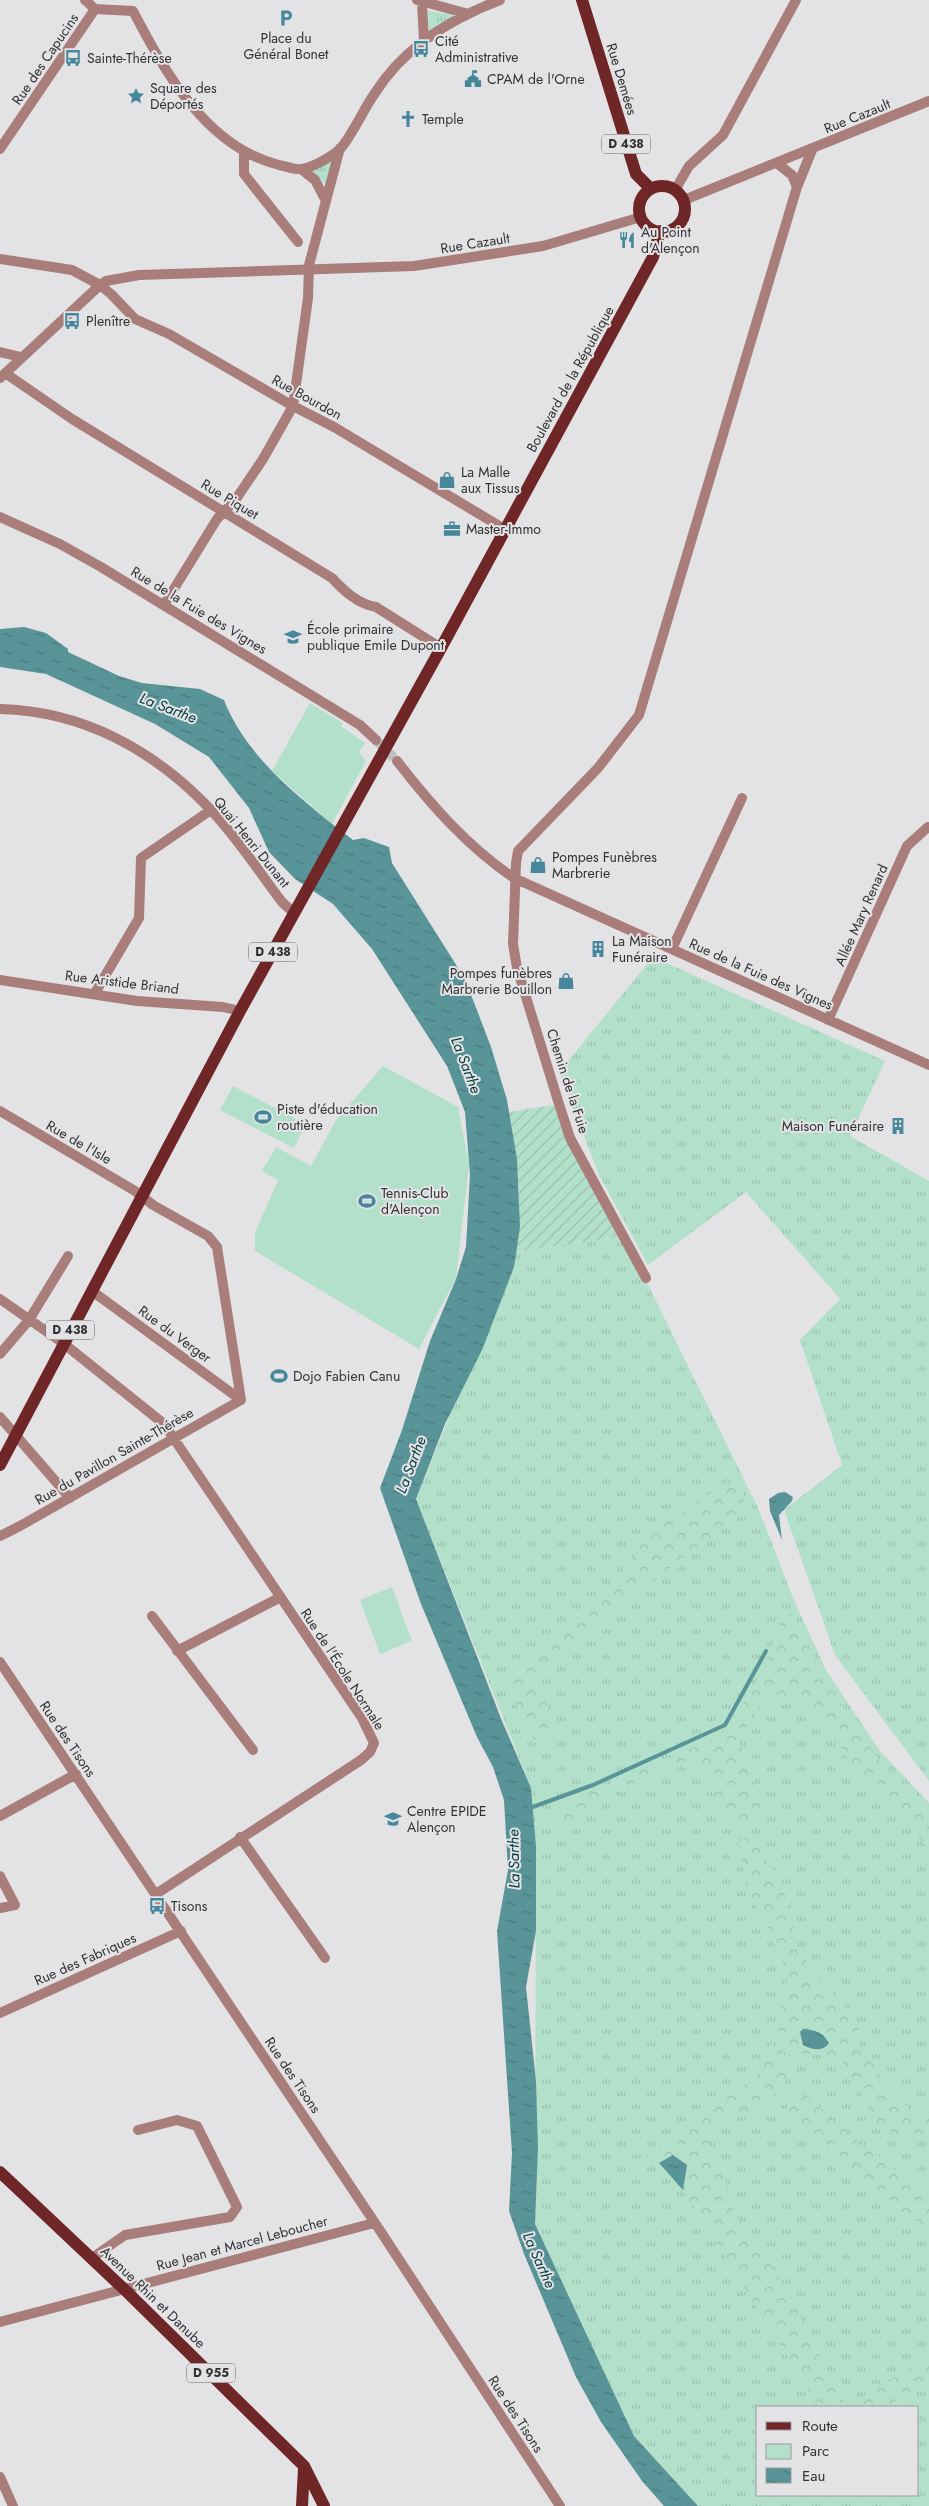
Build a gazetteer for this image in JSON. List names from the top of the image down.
{
  "streets": {
    "main road": [
      "Rue Demées",
      "D 438",
      "Boulevard de la République",
      "Avenue Rhin et Danube",
      "D 955"
    ],
    "street": [
      "Rue des Capucins",
      "Rue Cazault",
      "Rue Bourdon",
      "Rue Piquet",
      "Rue de la Fuie des Vignes",
      "Quai Henri Dunant",
      "Allée Mary Renard",
      "Rue Aristide Briand",
      "Chemin de la Fuie",
      "Rue de l'Isle",
      "Rue du Verger",
      "Rue du Pavillon Sainte-Thérèse",
      "Rue de l'École Normale",
      "Rue des Tisons",
      "Rue des Fabriques",
      "Rue Jean et Marcel Leboucher"
    ]
  },
  "crossings": [
    ["Rue Demées", "Rue Cazault"],
    ["Rue Demées", "Boulevard de la République"],
    ["Rue Cazault", "Boulevard de la République"],
    ["Rue Cazault", "Rue Bourdon"],
    ["Rue Cazault", "Chemin de la Fuie"],
    ["D 438", "Boulevard de la République"],
    ["D 438", "Quai Henri Dunant"],
    ["D 438", "Rue Aristide Briand"],
    ["D 438", "Rue de l'Isle"],
    ["D 438", "Rue du Verger"],
    ["D 438", "Rue de l'École Normale"],
    ["Boulevard de la République", "Rue Bourdon"],
    ["Boulevard de la République", "Rue Piquet"],
    ["Boulevard de la République", "Quai Henri Dunant"],
    ["Rue de la Fuie des Vignes", "Allée Mary Renard"],
    ["Rue de la Fuie des Vignes", "Chemin de la Fuie"],
    ["Rue de l'Isle", "Rue du Verger"],
    ["Rue de l'Isle", "Rue du Pavillon Sainte-Thérèse"],
    ["Rue du Verger", "Rue du Pavillon Sainte-Thérèse"],
    ["Rue du Pavillon Sainte-Thérèse", "Rue de l'École Normale"],
    ["Rue de l'École Normale", "Rue des Tisons"],
    ["Rue des Tisons", "Rue des Fabriques"],
    ["Rue des Tisons", "Rue Jean et Marcel Leboucher"],
    ["Rue Jean et Marcel Leboucher", "Avenue Rhin et Danube"]
  ],
  "water": ["La Sarthe"],
  "places": {
    "parking": ["Place du Général Bonet"],
    "bus stop": [
      "Cité Administrative",
      "Sainte-Thérèse",
      "Plenître",
      "Tisons"
    ],
    "public building": ["CPAM de l'Orne"],
    "place": ["Square des Déportés"],
    "church": ["Temple"],
    "restaurant": ["Au Point d'Alençon"],
    "shop": ["La Malle aux Tissus", "Pompes Funèbres Marbrerie", "Pompes funèbres Marbrerie Bouillon"],
    "office": ["Master-Immo"],
    "school or university": ["École primaire publique Emile Dupont", "Centre EPIDE Alençon"],
    "building": ["La Maison Funéraire", "Maison Funéraire"],
    "sports": ["Piste d'éducation routière", "Tennis-Club d'Alençon", "Dojo Fabien Canu"]
  },
  "legend": ["Route", "Parc", "Eau"]
}
